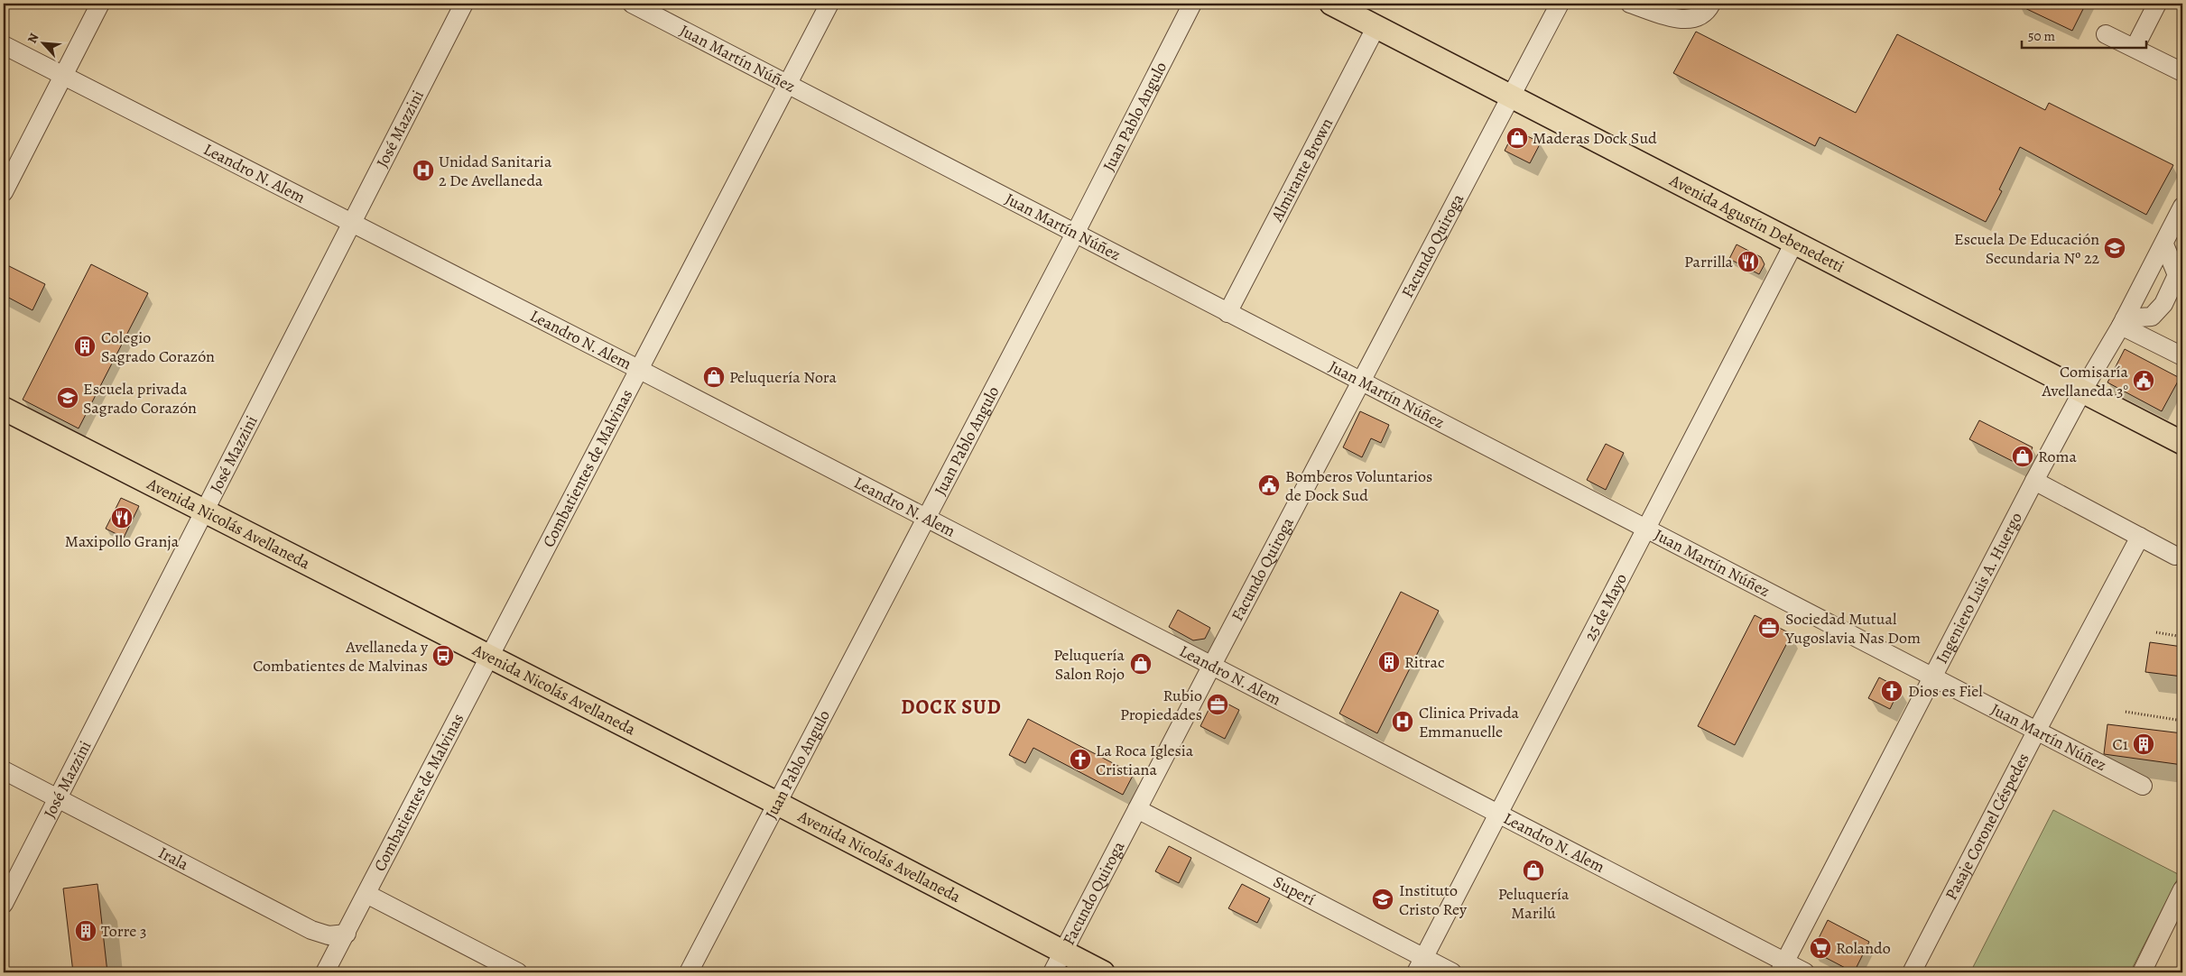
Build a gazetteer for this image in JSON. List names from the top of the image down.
{
  "streets": {
    "main road": ["Avenida Agustín Debenedetti", "Avenida Nicolás Avellaneda"],
    "street": [
      "Juan Martín Núñez",
      "Juan Pablo Angulo",
      "José Mazzini",
      "Almirante Brown",
      "Leandro N. Alem",
      "Facundo Quiroga",
      "Combatientes de Malvinas",
      "Ingeniero Luis A. Huergo",
      "25 de Mayo",
      "Pasaje Coronel Céspedes",
      "Irala",
      "Superí"
    ]
  },
  "crossings": [
    ["Juan Martín Núñez", "Juan Pablo Angulo"],
    ["Juan Martín Núñez", "Almirante Brown"],
    ["Juan Martín Núñez", "Facundo Quiroga"],
    ["Juan Martín Núñez", "Combatientes de Malvinas"],
    ["Juan Martín Núñez", "Ingeniero Luis A. Huergo"],
    ["Juan Martín Núñez", "25 de Mayo"],
    ["Juan Martín Núñez", "Pasaje Coronel Céspedes"],
    ["Juan Pablo Angulo", "Leandro N. Alem"],
    ["Juan Pablo Angulo", "Avenida Nicolás Avellaneda"],
    ["José Mazzini", "Leandro N. Alem"],
    ["José Mazzini", "Avenida Nicolás Avellaneda"],
    ["José Mazzini", "Irala"],
    ["Almirante Brown", "Avenida Agustín Debenedetti"],
    ["Leandro N. Alem", "Facundo Quiroga"],
    ["Leandro N. Alem", "Combatientes de Malvinas"],
    ["Leandro N. Alem", "Ingeniero Luis A. Huergo"],
    ["Leandro N. Alem", "25 de Mayo"],
    ["Avenida Agustín Debenedetti", "Facundo Quiroga"],
    ["Avenida Agustín Debenedetti", "Ingeniero Luis A. Huergo"],
    ["Avenida Agustín Debenedetti", "25 de Mayo"],
    ["Facundo Quiroga", "Avenida Nicolás Avellaneda"],
    ["Facundo Quiroga", "Superí"],
    ["Combatientes de Malvinas", "Avenida Nicolás Avellaneda"],
    ["Combatientes de Malvinas", "Irala"],
    ["25 de Mayo", "Superí"]
  ],
  "districts": ["DOCK SUD"],
  "places": {
    "shop": [
      "Maderas Dock Sud",
      "Peluquería Nora",
      "Roma",
      "Peluquería Salon Rojo",
      "Peluquería Marilú"
    ],
    "hospital": ["Unidad Sanitaria 2 De Avellaneda", "Clinica Privada Emmanuelle"],
    "school or university": ["Escuela De Educación Secundaria Nº 22", "Escuela privada Sagrado Corazón", "Instituto Cristo Rey"],
    "restaurant": ["Parrilla", "Maxipollo Granja"],
    "building": [
      "Colegio Sagrado Corazón",
      "Ritrac",
      "C1",
      "Torre 3"
    ],
    "public building": ["Comisaría Avellaneda 3°", "Bomberos Voluntarios de Dock Sud"],
    "office": ["Sociedad Mutual Yugoslavia Nas Dom", "Rubio Propiedades"],
    "bus stop": ["Avellaneda y Combatientes de Malvinas"],
    "church": ["Dios es Fiel", "La Roca Iglesia Cristiana"],
    "supermarket": ["Rolando"]
  },
  "scale_bar": "50 m",
  "north": "top left"
}
